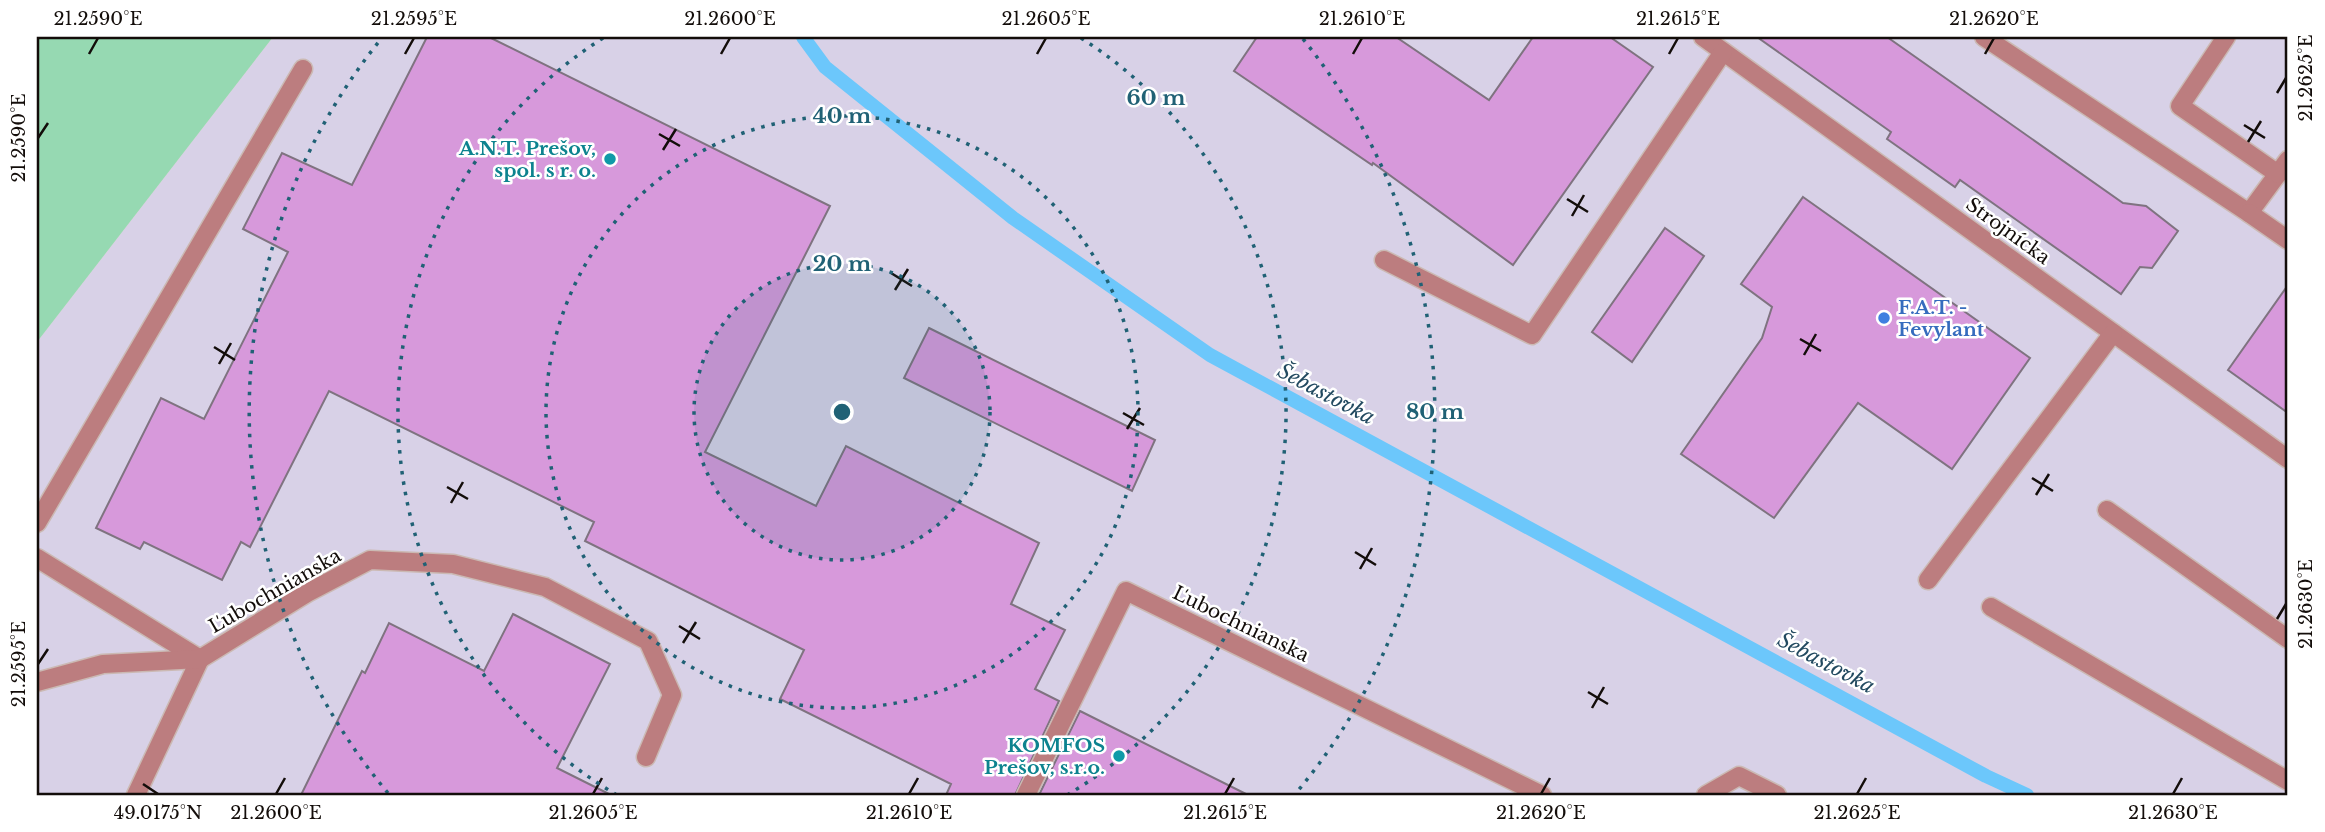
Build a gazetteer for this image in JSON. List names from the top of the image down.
{
  "streets": {
    "lane": ["Strojnícka", "Ľubochnianska"]
  },
  "water": ["Šebastovka"],
  "places": ["A.N.T. Prešov, spol. s r. o.", "F.A.T. - Fevylant", "KOMFOS Prešov, s.r.o."],
  "coordinates": [
    "21.2590°E",
    "21.2595°E",
    "21.2600°E",
    "21.2605°E",
    "21.2610°E",
    "21.2615°E",
    "21.2620°E",
    "21.2625°E",
    "21.2630°E",
    "49.0175°N"
  ],
  "rings": [
    "60 m",
    "40 m",
    "20 m",
    "80 m"
  ]
}
